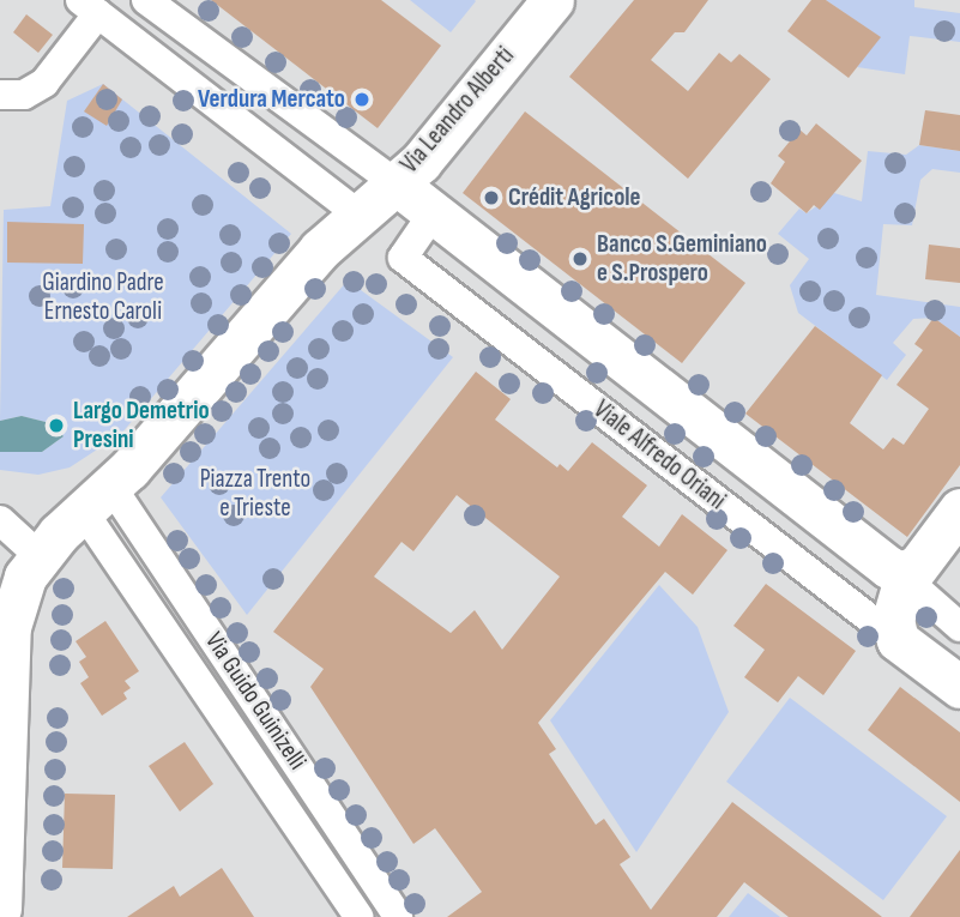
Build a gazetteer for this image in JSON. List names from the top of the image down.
{
  "streets": {
    "street": ["Via Leandro Alberti", "Viale Alfredo Oriani", "Via Guido Guinizelli"]
  },
  "crossings": [
    ["Via Leandro Alberti", "Viale Alfredo Oriani"]
  ],
  "parks": ["Giardino Padre Ernesto Caroli", "Piazza Trento e Trieste"],
  "places": [
    "Verdura Mercato",
    "Crédit Agricole",
    "Banco S.Geminiano e S.Prospero",
    "Largo Demetrio Presini"
  ]
}
